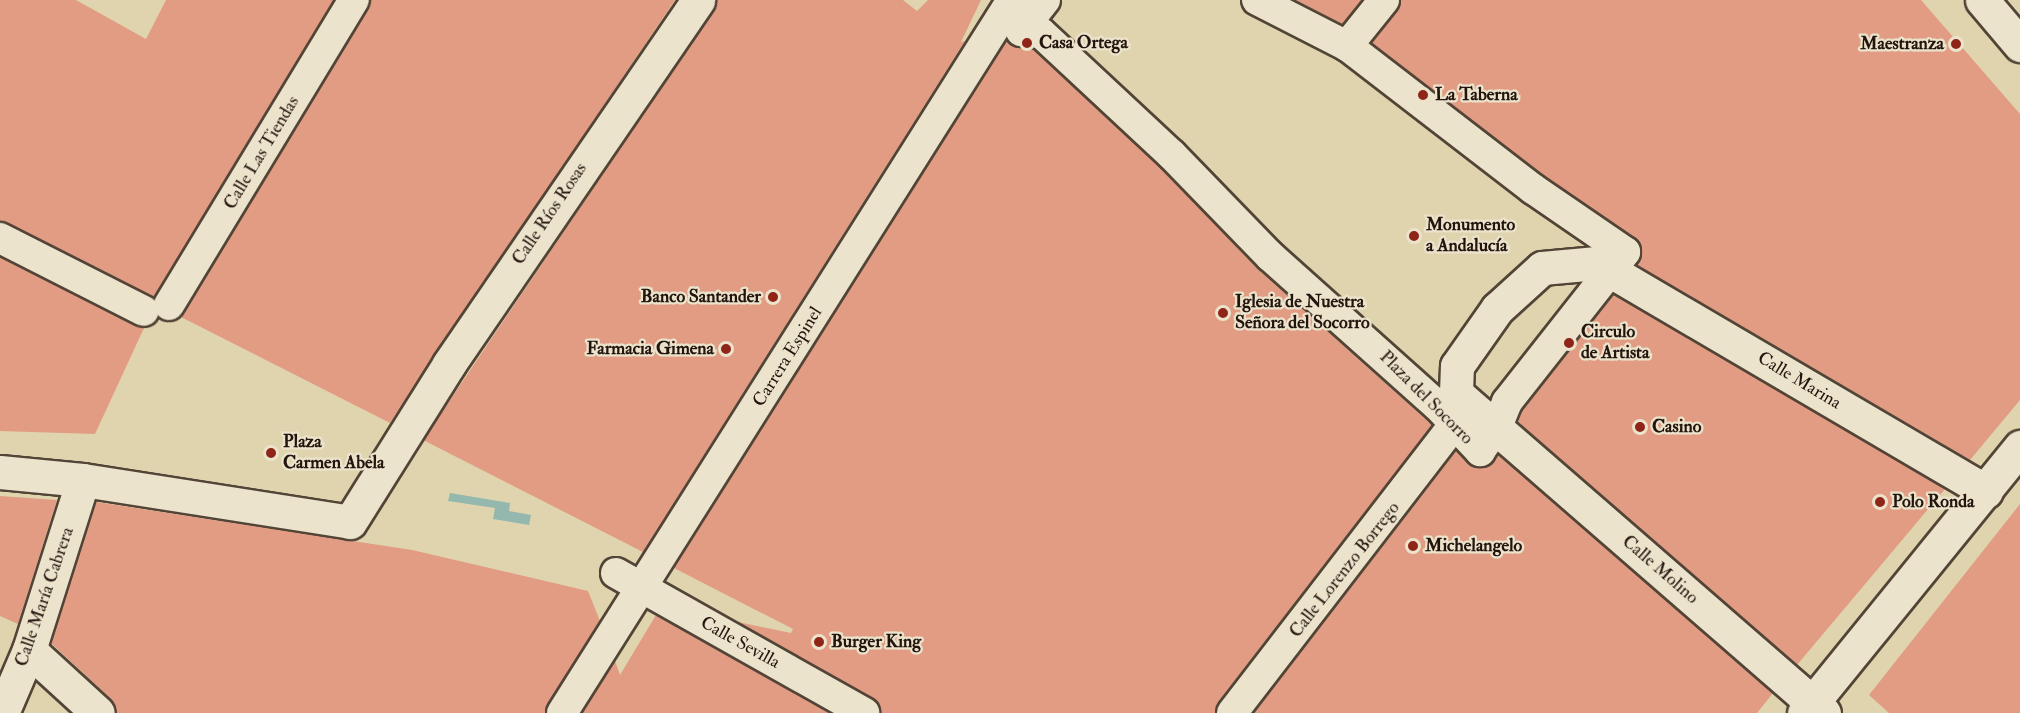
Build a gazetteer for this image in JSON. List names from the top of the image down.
{
  "streets": {
    "street": [
      "Calle Las Tiendas",
      "Calle Ríos Rosas",
      "Carrera Espinel",
      "Calle Marina",
      "Plaza del Socorro",
      "Calle Lorenzo Borrego",
      "Calle Molino",
      "Calle María Cabrera",
      "Calle Sevilla"
    ]
  },
  "crossings": [
    ["Calle Ríos Rosas", "Calle María Cabrera"],
    ["Carrera Espinel", "Calle Sevilla"],
    ["Calle Marina", "Plaza del Socorro"],
    ["Calle Marina", "Calle Molino"],
    ["Plaza del Socorro", "Calle Lorenzo Borrego"],
    ["Plaza del Socorro", "Calle Molino"]
  ],
  "places": [
    "Casa Ortega",
    "Maestranza",
    "La Taberna",
    "Monumento a Andalucía",
    "Banco Santander",
    "Iglesia de Nuestra Señora del Socorro",
    "Circulo de Artista",
    "Farmacia Gimena",
    "Casino",
    "Plaza Carmen Abela",
    "Polo Ronda",
    "Michelangelo",
    "Burger King"
  ]
}
